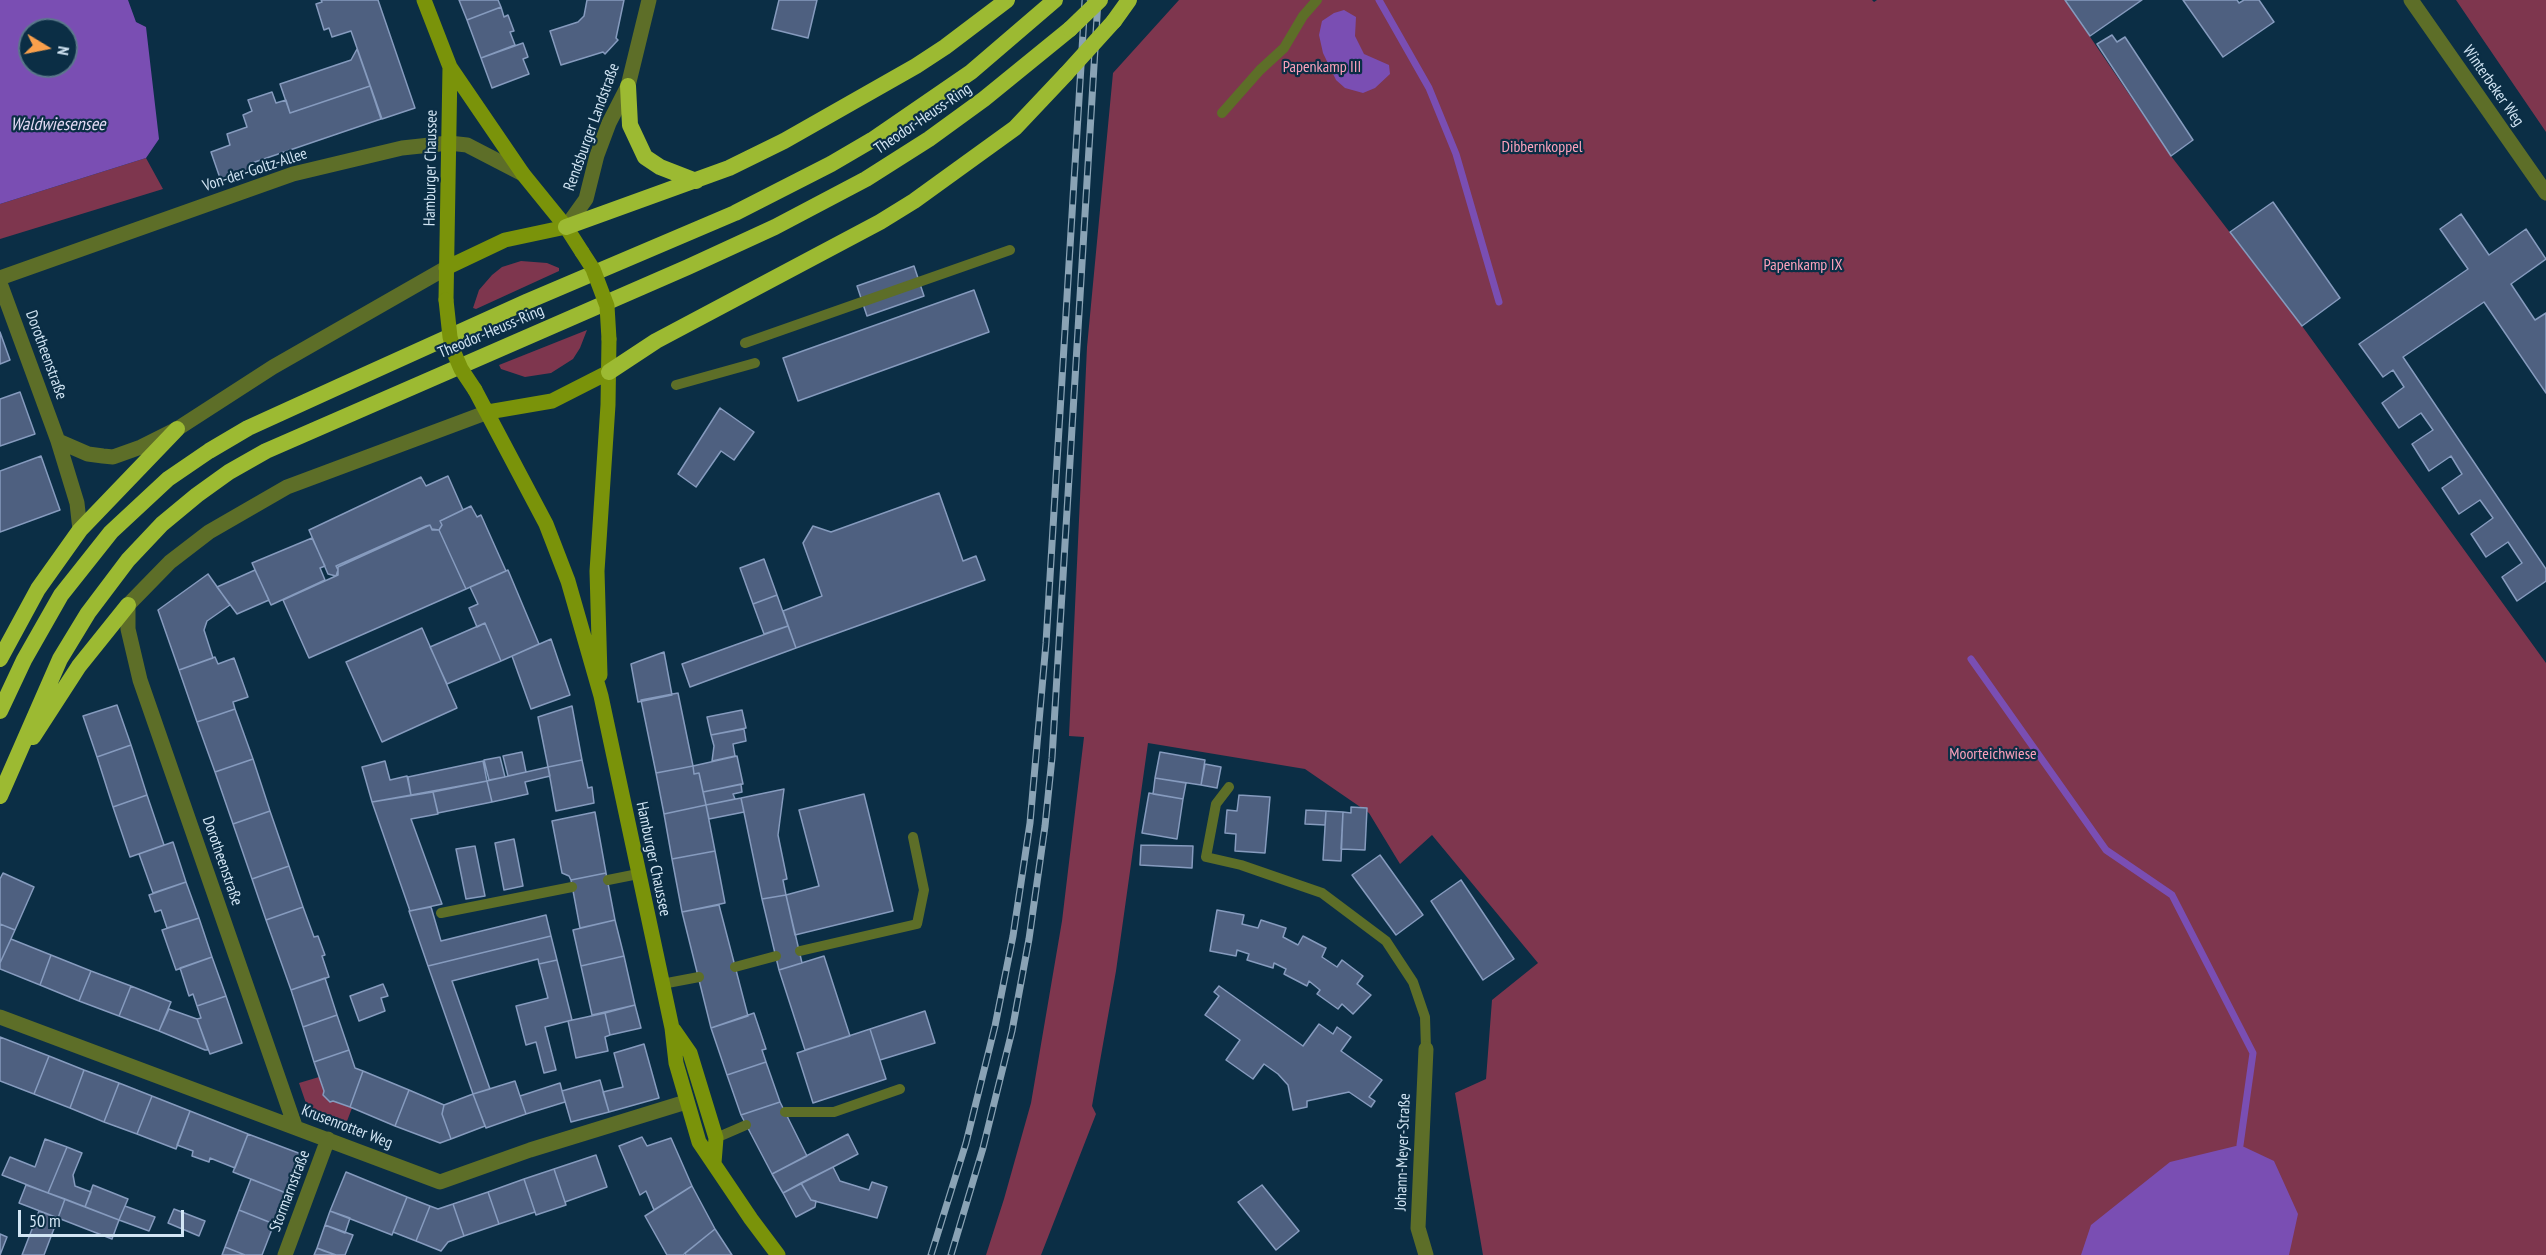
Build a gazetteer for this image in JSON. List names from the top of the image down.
{
  "streets": {
    "highway": ["Theodor-Heuss-Ring"],
    "main road": ["Hamburger Chaussee"],
    "street": [
      "Winterbeker Weg",
      "Rendsburger Landstraße",
      "Von-der-Goltz-Allee",
      "Dorotheenstraße",
      "Krusenrotter Weg",
      "Johann-Meyer-Straße",
      "Stormarnstraße"
    ]
  },
  "crossings": [
    ["Rendsburger Landstraße", "Hamburger Chaussee"],
    ["Hamburger Chaussee", "Von-der-Goltz-Allee"],
    ["Hamburger Chaussee", "Krusenrotter Weg"],
    ["Von-der-Goltz-Allee", "Dorotheenstraße"],
    ["Dorotheenstraße", "Krusenrotter Weg"],
    ["Krusenrotter Weg", "Stormarnstraße"]
  ],
  "water": ["Waldwiesensee"],
  "parks": [
    "Papenkamp III",
    "Dibbernkoppel",
    "Papenkamp IX",
    "Moorteichwiese"
  ],
  "scale_bar": "50 m",
  "north": "right"
}
